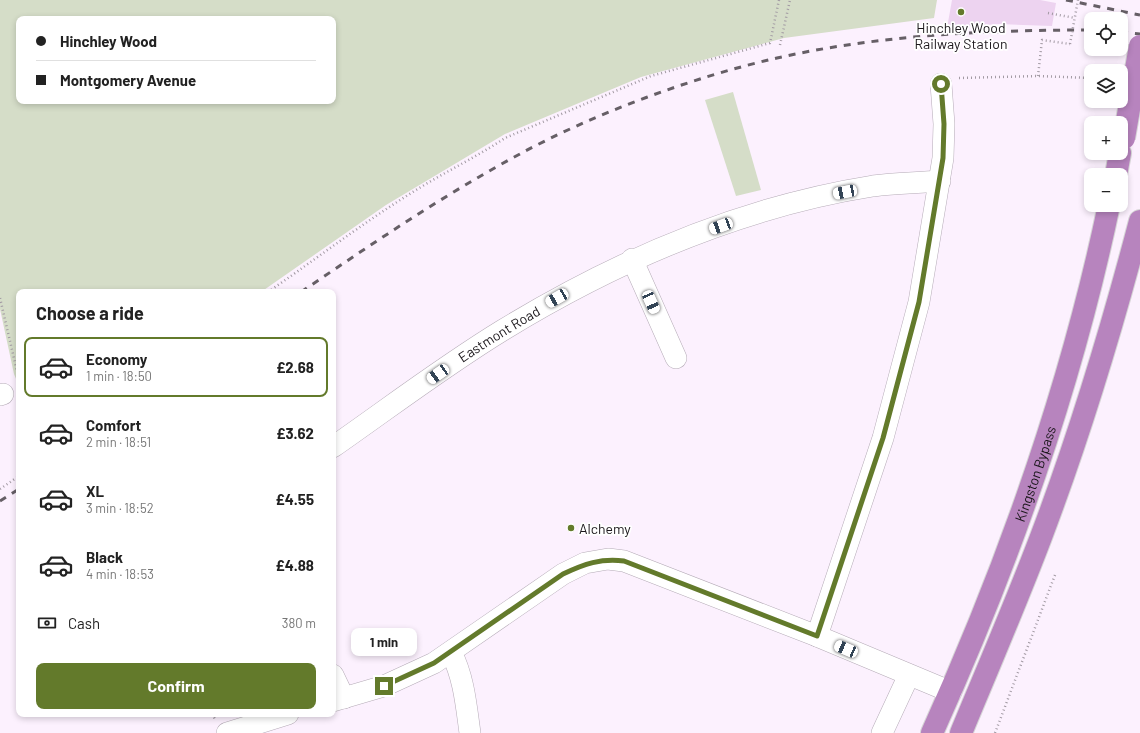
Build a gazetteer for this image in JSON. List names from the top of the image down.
{
  "streets": {
    "highway": ["Kingston Bypass"],
    "street": ["Eastmont Road"]
  },
  "places": ["Hinchley Wood Railway Station", "Alchemy"],
  "page": {
    "map_buttons": ["+", "−"],
    "banner": ["Hinchley Wood", "Montgomery Avenue"],
    "heading": "Choose a ride",
    "list": [
      {
        "name": "Economy",
        "note": "1 min · 18:50",
        "value": "£2.68"
      },
      {
        "name": "Comfort",
        "note": "2 min · 18:51",
        "value": "£3.62"
      },
      {
        "name": "XL",
        "note": "3 min · 18:52",
        "value": "£4.55"
      },
      {
        "name": "Black",
        "note": "4 min · 18:53",
        "value": "£4.88"
      }
    ],
    "pay": ["Cash", "380 m"],
    "bubble": "1 min",
    "buttons": "Confirm"
  }
}
